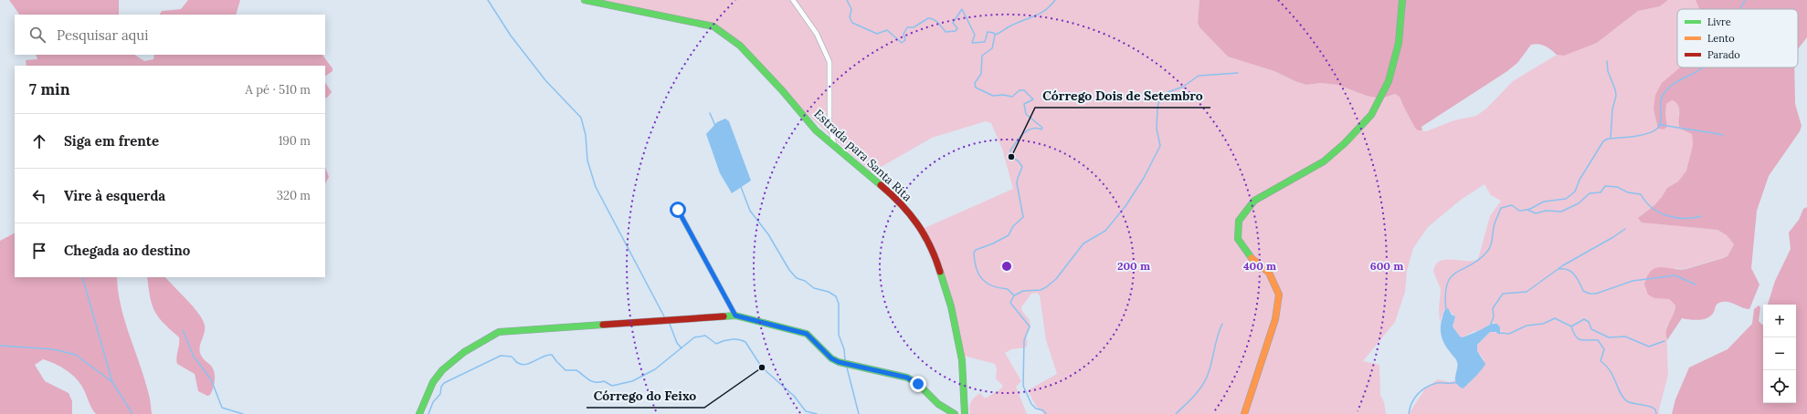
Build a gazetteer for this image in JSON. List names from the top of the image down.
{
  "streets": {
    "street": ["Estrada para Santa Rita"]
  },
  "places": ["Córrego Dois de Setembro", "Córrego do Feixo"],
  "legend": ["Livre", "Lento", "Parado"],
  "page": {
    "search": "Pesquisar aqui",
    "heading": ["7 min", "A pé · 510 m"],
    "list": [
      ["Siga em frente", "190 m"],
      ["Vire à esquerda", "320 m"],
      "Chegada ao destino"
    ],
    "map_buttons": ["+", "−"]
  },
  "rings": ["200 m", "400 m", "600 m"]
}
